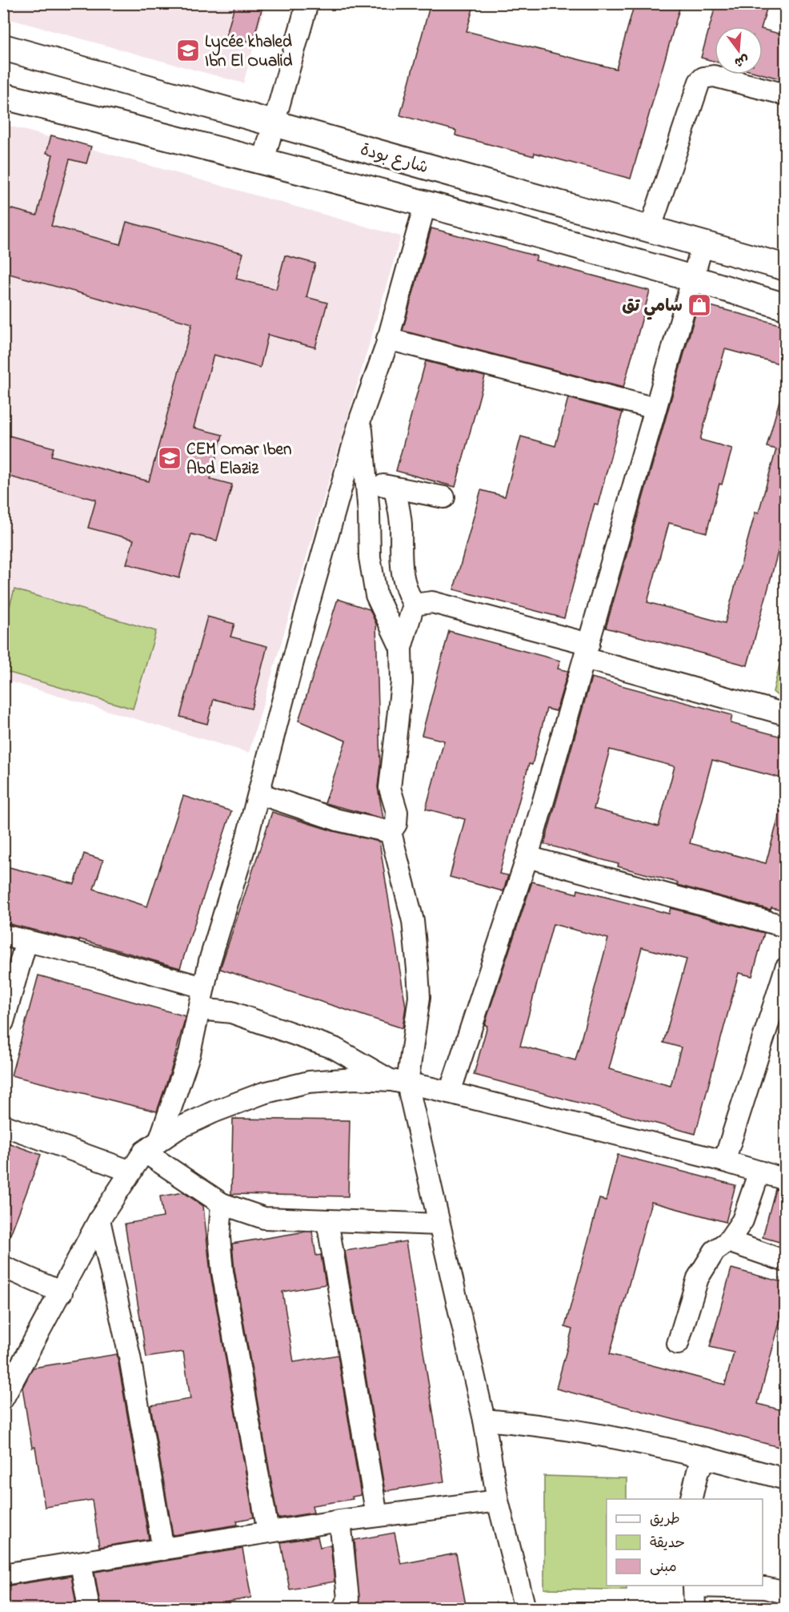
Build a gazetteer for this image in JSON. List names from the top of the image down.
{
  "streets": {
    "street": ["شارع بودة"]
  },
  "places": {
    "school or university": ["Lycée khaled Ibn El Oualid", "CEM Omar Iben Abd Elaziz"],
    "shop": ["سامي تق"]
  },
  "legend": ["طريق", "حديقة", "مبنى"],
  "north": "bottom"
}
